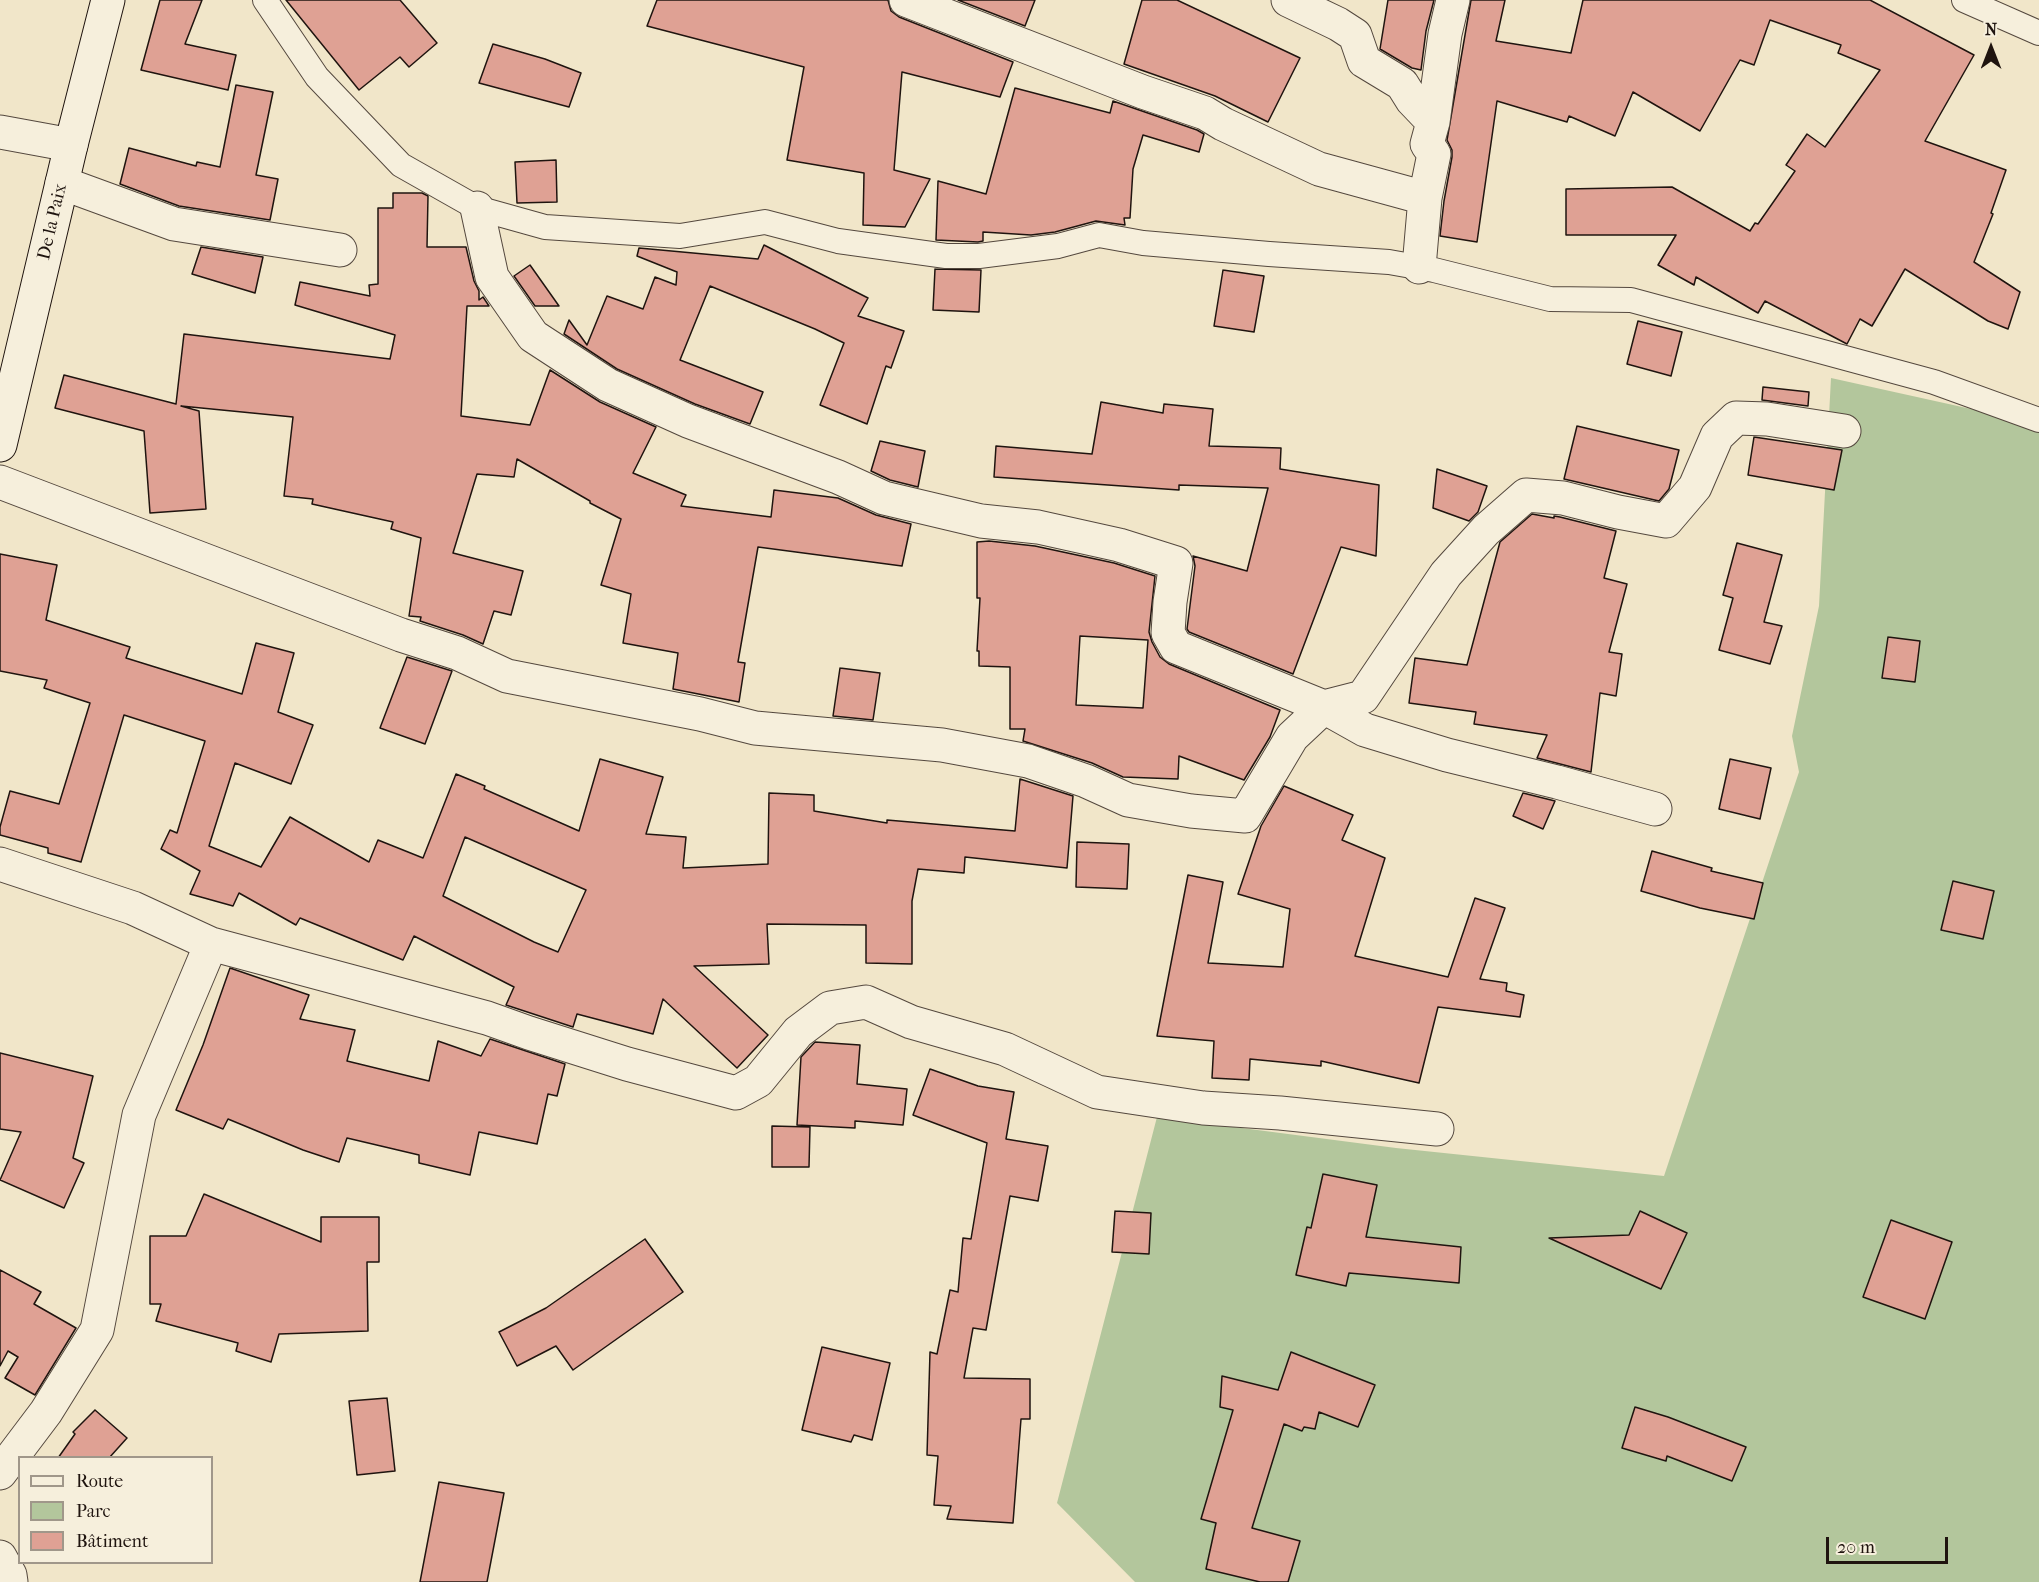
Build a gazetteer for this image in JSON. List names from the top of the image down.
{
  "streets": {
    "street": ["De la Paix"]
  },
  "legend": ["Route", "Parc", "Bâtiment"],
  "scale_bar": "20 m",
  "north": "top"
}
